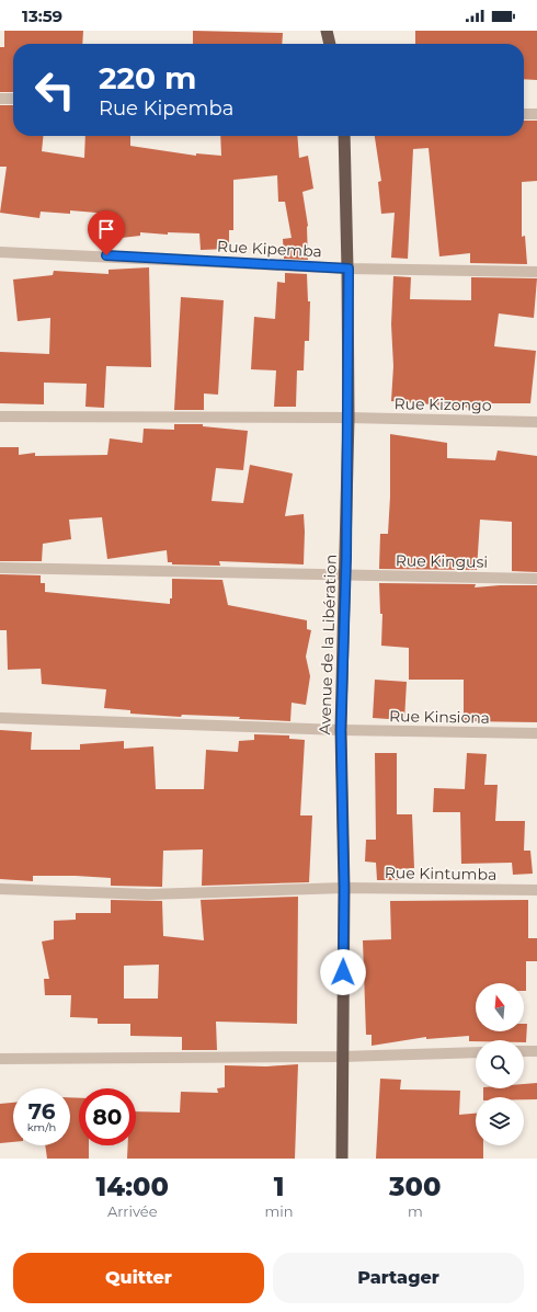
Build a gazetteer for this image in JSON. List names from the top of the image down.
{
  "streets": {
    "highway": ["Avenue de la Libération"],
    "street": [
      "Rue Kipemba",
      "Rue Kizongo",
      "Rue Kingusi",
      "Rue Kinsiona",
      "Rue Kintumba"
    ]
  },
  "crossings": [
    ["Rue Kipemba", "Avenue de la Libération"],
    ["Rue Kizongo", "Avenue de la Libération"],
    ["Rue Kingusi", "Avenue de la Libération"],
    ["Avenue de la Libération", "Rue Kinsiona"],
    ["Avenue de la Libération", "Rue Kintumba"]
  ],
  "north": "top",
  "page": {
    "status": "13:59",
    "turn": ["220 m", "Rue Kipemba"],
    "speed": "76 km/h",
    "limit": "80",
    "eta": [
      "14:00",
      "Arrivée",
      "1",
      "min",
      "300",
      "m"
    ],
    "buttons": ["Quitter", "Partager"]
  }
}
